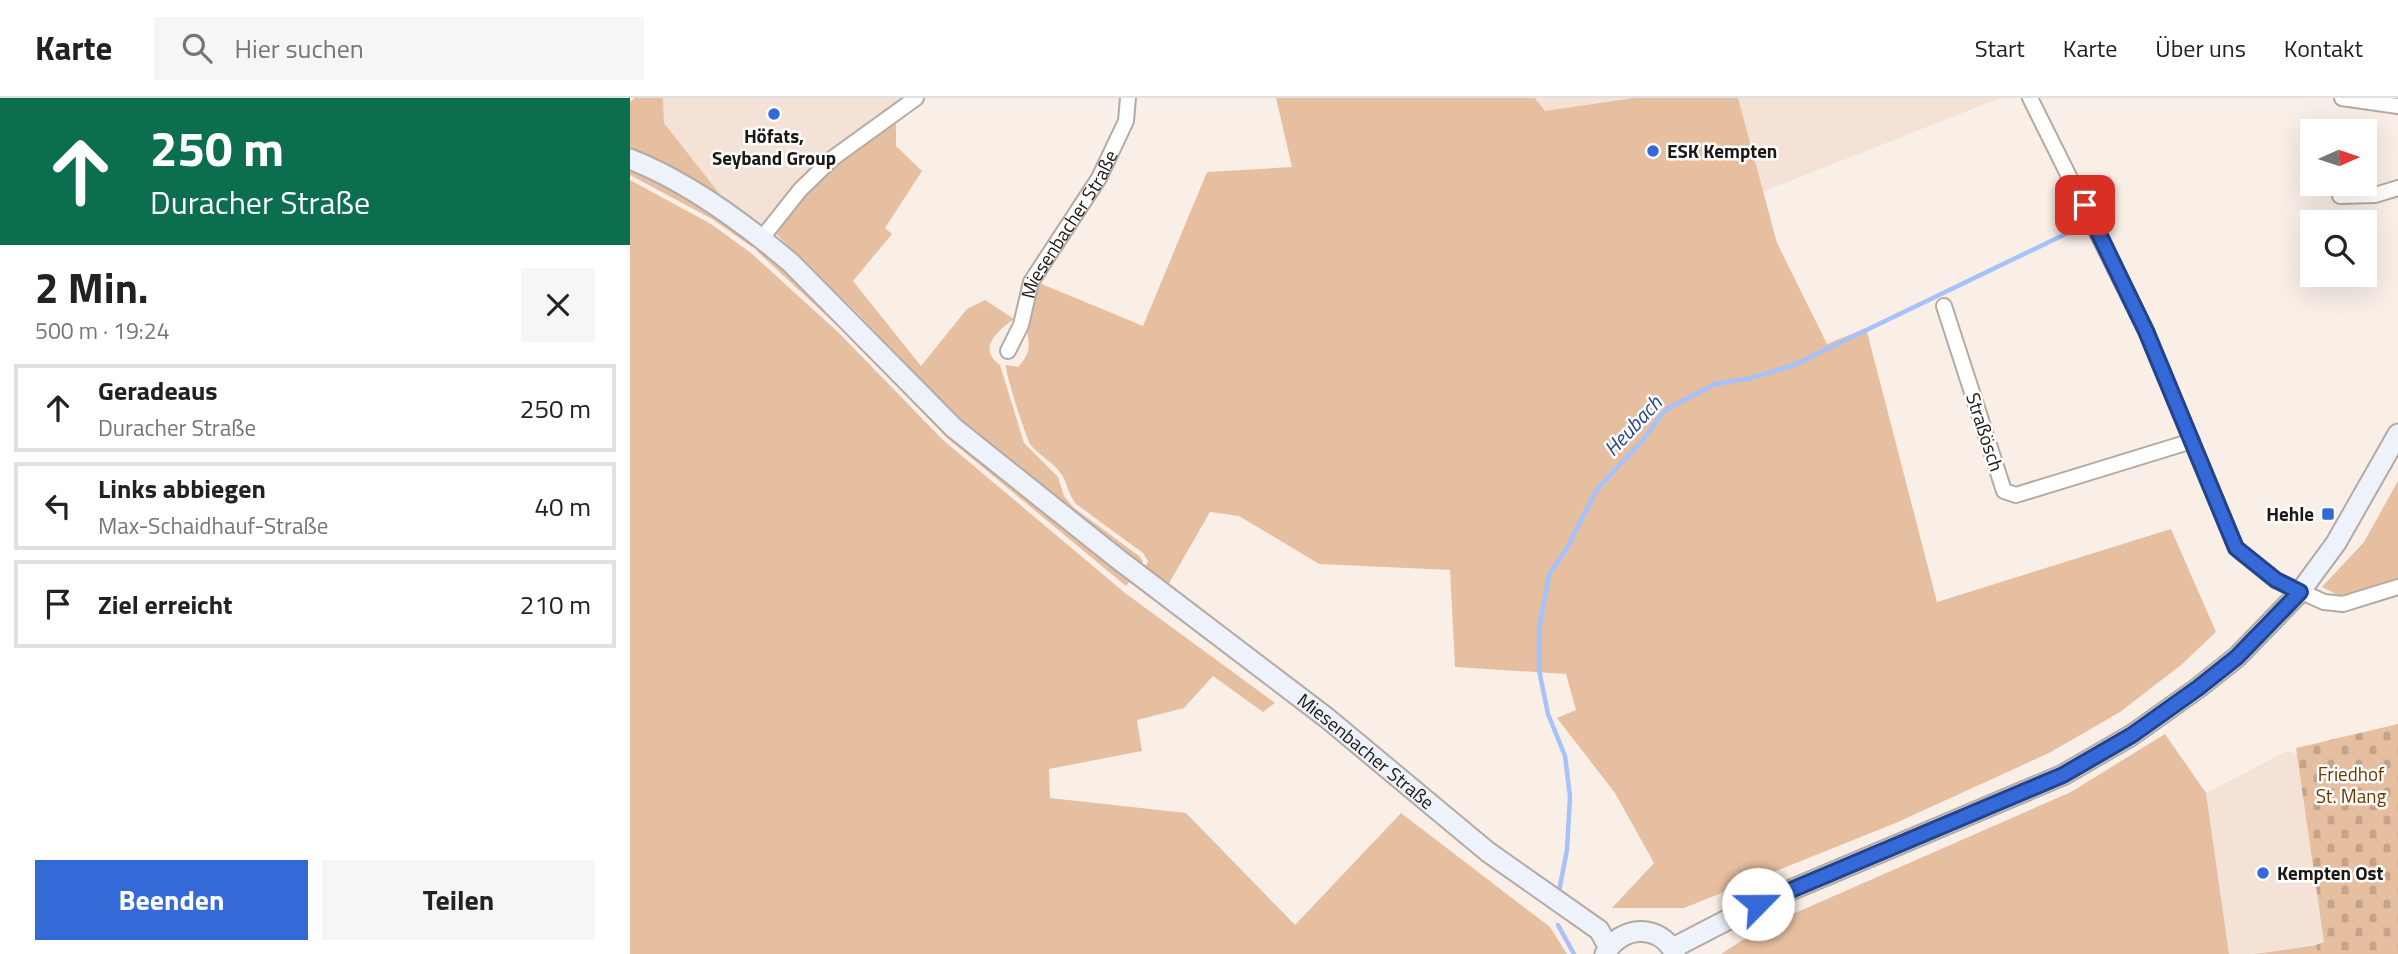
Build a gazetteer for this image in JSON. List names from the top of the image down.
{
  "streets": {
    "street": ["Miesenbacher Straße", "Straßösch"]
  },
  "water": ["Heubach"],
  "parks": ["Friedhof St. Mang"],
  "places": {
    "other": ["Höfats, Seyband Group", "ESK Kempten", "Kempten Ost"],
    "transit": ["Hehle"]
  },
  "north": "right",
  "page": {
    "header": "Karte",
    "search": "Hier suchen",
    "nav": [
      "Start",
      "Karte",
      "Über uns",
      "Kontakt"
    ],
    "turn": ["250 m", "Duracher Straße"],
    "heading": ["2 Min.", "500 m · 19:24"],
    "list": [
      {
        "name": "Geradeaus",
        "note": "Duracher Straße",
        "value": "250 m"
      },
      {
        "name": "Links abbiegen",
        "note": "Max-Schaidhauf-Straße",
        "value": "40 m"
      },
      {
        "name": "Ziel erreicht",
        "value": "210 m"
      }
    ],
    "buttons": ["Beenden", "Teilen"]
  }
}
